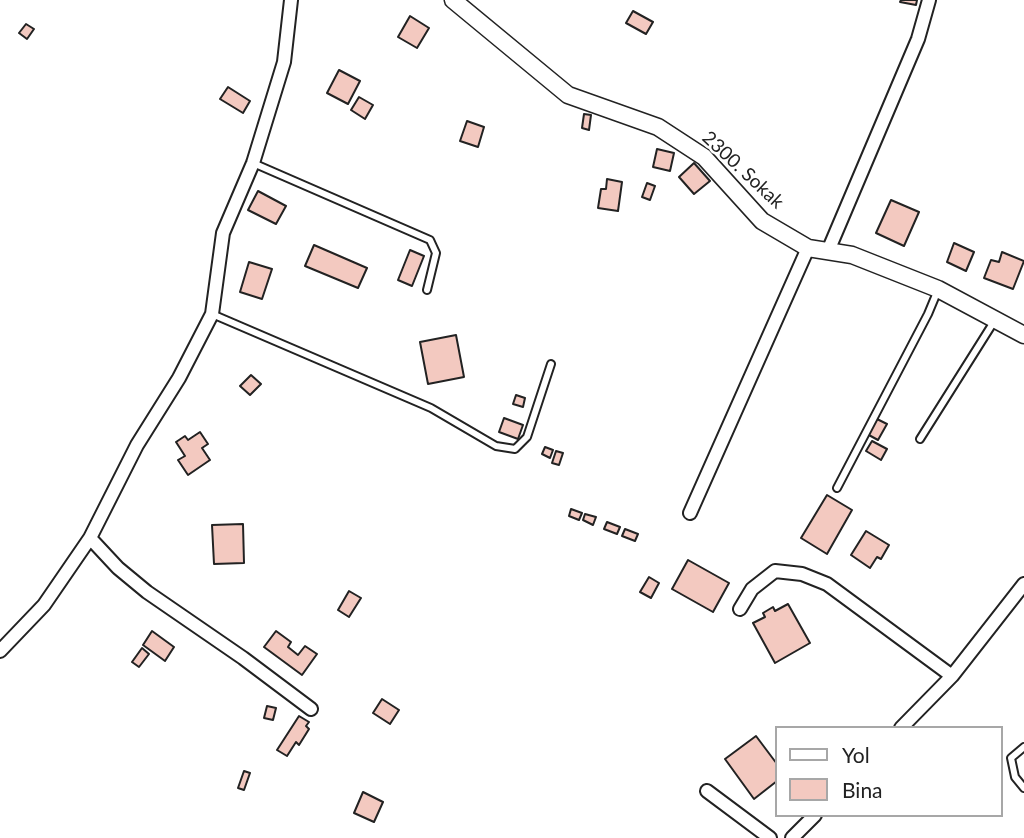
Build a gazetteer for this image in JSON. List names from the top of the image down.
{
  "streets": {
    "street": ["2300. Sokak"]
  },
  "legend": ["Yol", "Bina"]
}
